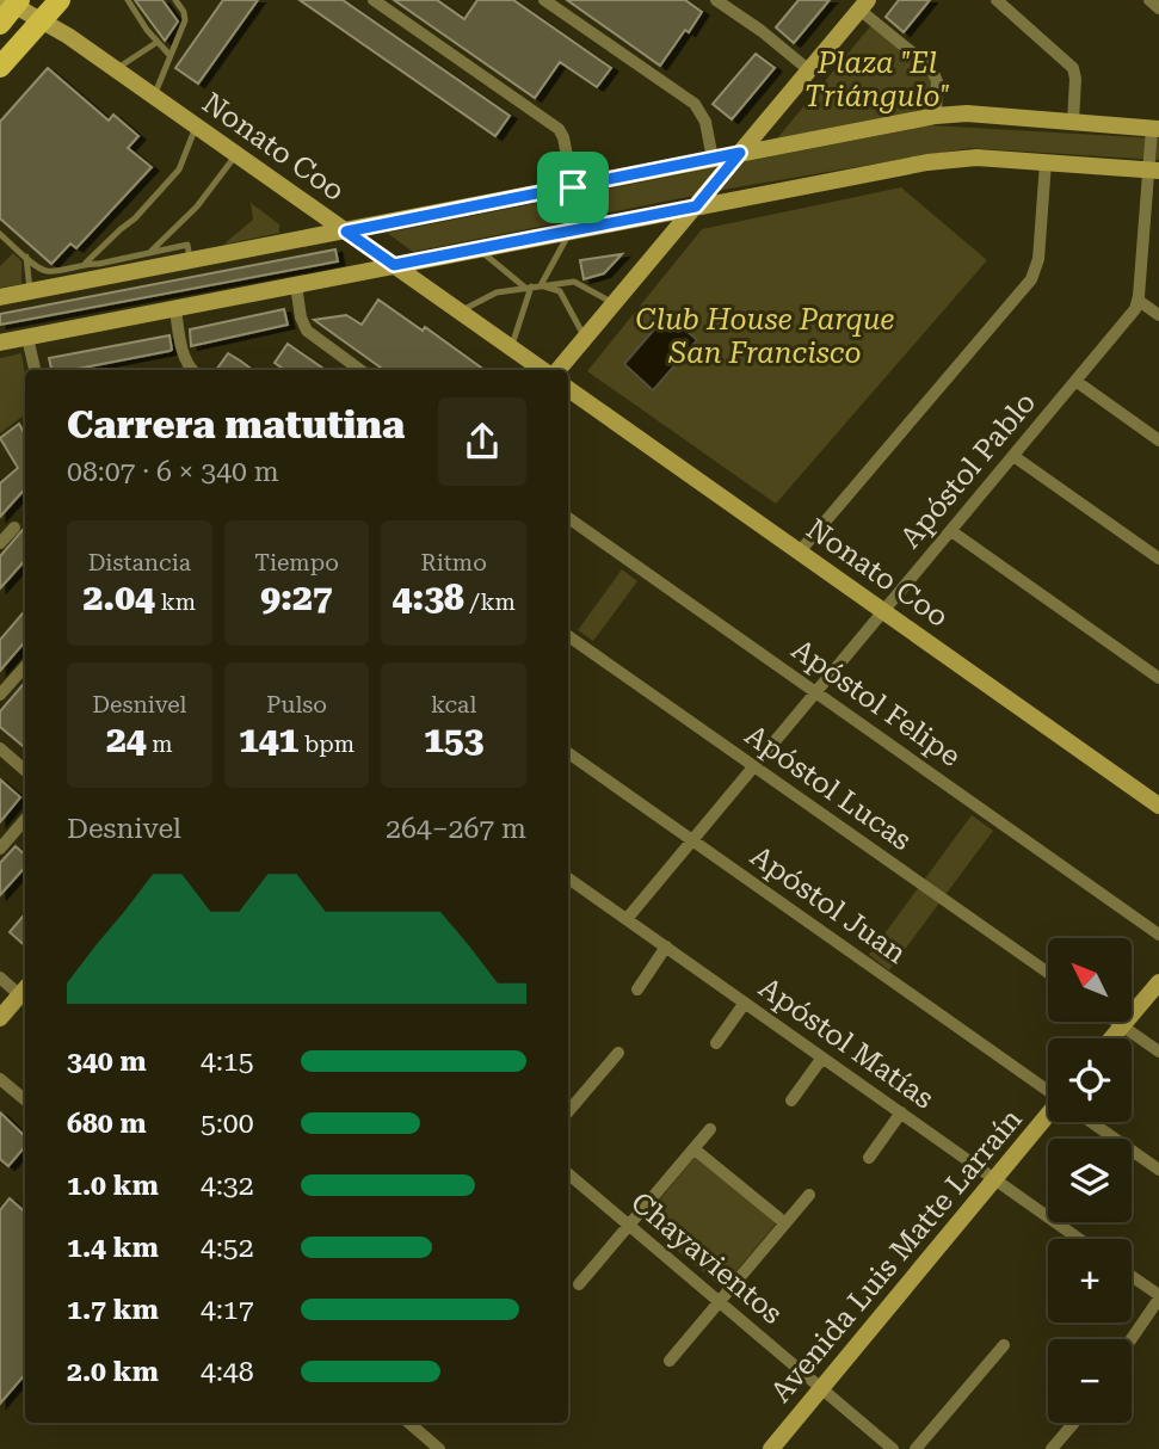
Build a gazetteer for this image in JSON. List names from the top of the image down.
{
  "streets": {
    "street": [
      "Nonato Coo",
      "Apóstol Pablo",
      "Apóstol Felipe",
      "Apóstol Lucas",
      "Apóstol Juan",
      "Apóstol Matías",
      "Avenida Luis Matte Larraín",
      "Chayavientos"
    ]
  },
  "crossings": [
    ["Nonato Coo", "Apóstol Pablo"],
    ["Apóstol Pablo", "Apóstol Felipe"],
    ["Apóstol Pablo", "Apóstol Lucas"],
    ["Apóstol Pablo", "Apóstol Juan"],
    ["Apóstol Pablo", "Apóstol Matías"],
    ["Apóstol Matías", "Avenida Luis Matte Larraín"],
    ["Avenida Luis Matte Larraín", "Chayavientos"]
  ],
  "parks": ["Plaza \"El Triángulo\"", "Club House Parque San Francisco"],
  "north": "top left",
  "page": {
    "heading": ["Carrera matutina", "08:07 · 6 × 340 m"],
    "stats": [
      ["Distancia", "2.04 km"],
      ["Tiempo", "9:27"],
      ["Ritmo", "4:38 /km"],
      ["Desnivel", "24 m"],
      ["Pulso", "141 bpm"],
      ["kcal", "153"]
    ],
    "chart": ["Desnivel", "264–267 m"],
    "map_buttons": ["+", "−"],
    "list": [
      {
        "name": "340 m",
        "note": "4:15"
      },
      {
        "name": "680 m",
        "note": "5:00"
      },
      {
        "name": "1.0 km",
        "note": "4:32"
      },
      {
        "name": "1.4 km",
        "note": "4:52"
      },
      {
        "name": "1.7 km",
        "note": "4:17"
      },
      {
        "name": "2.0 km",
        "note": "4:48"
      }
    ]
  }
}
